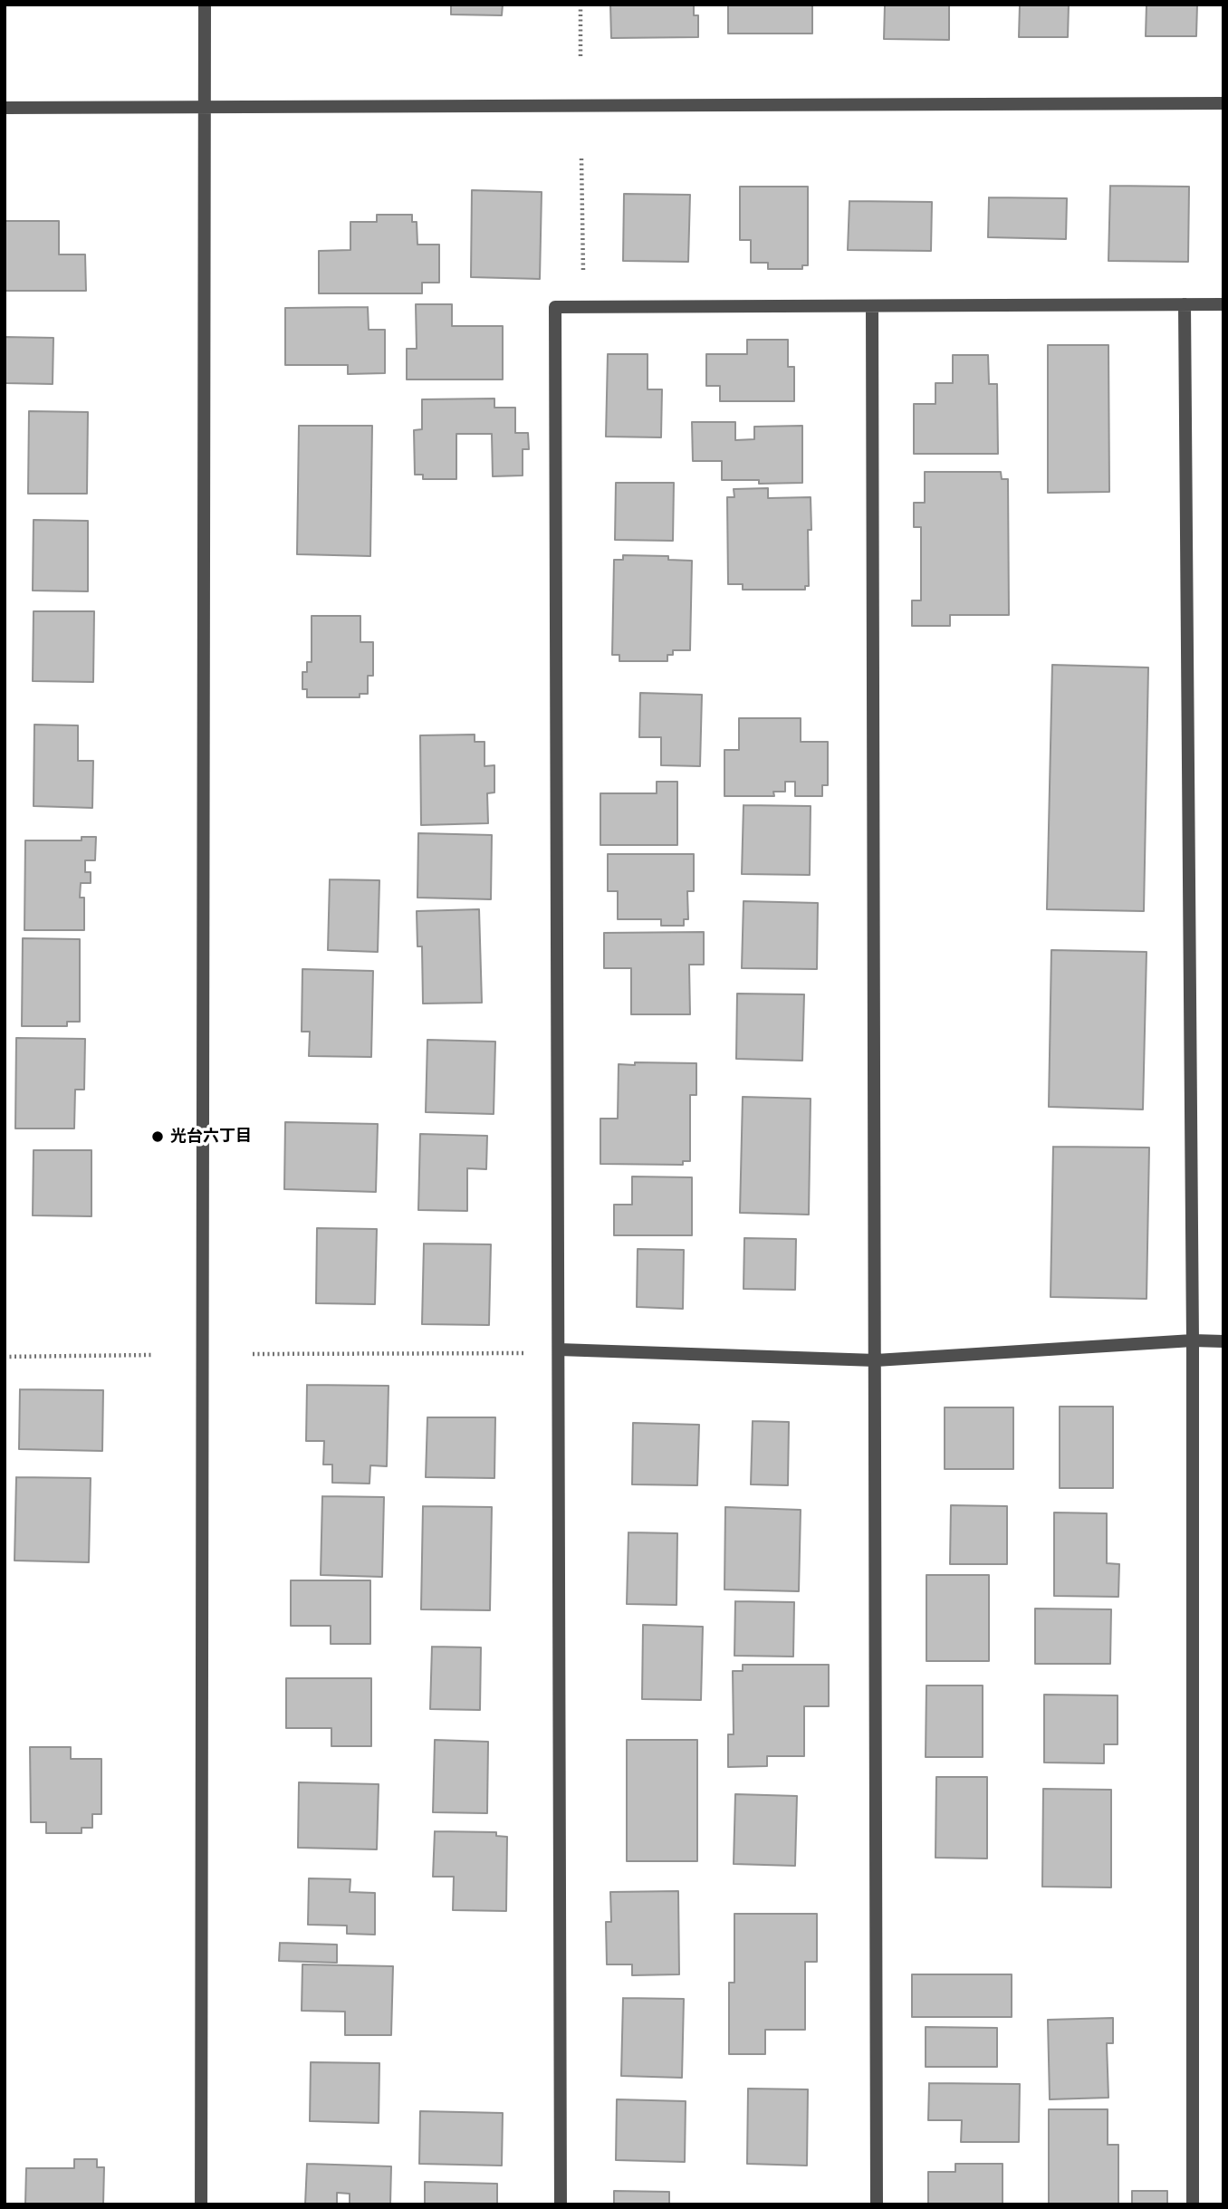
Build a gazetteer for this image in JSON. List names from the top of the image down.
{
  "places": ["光台六丁目"]
}
